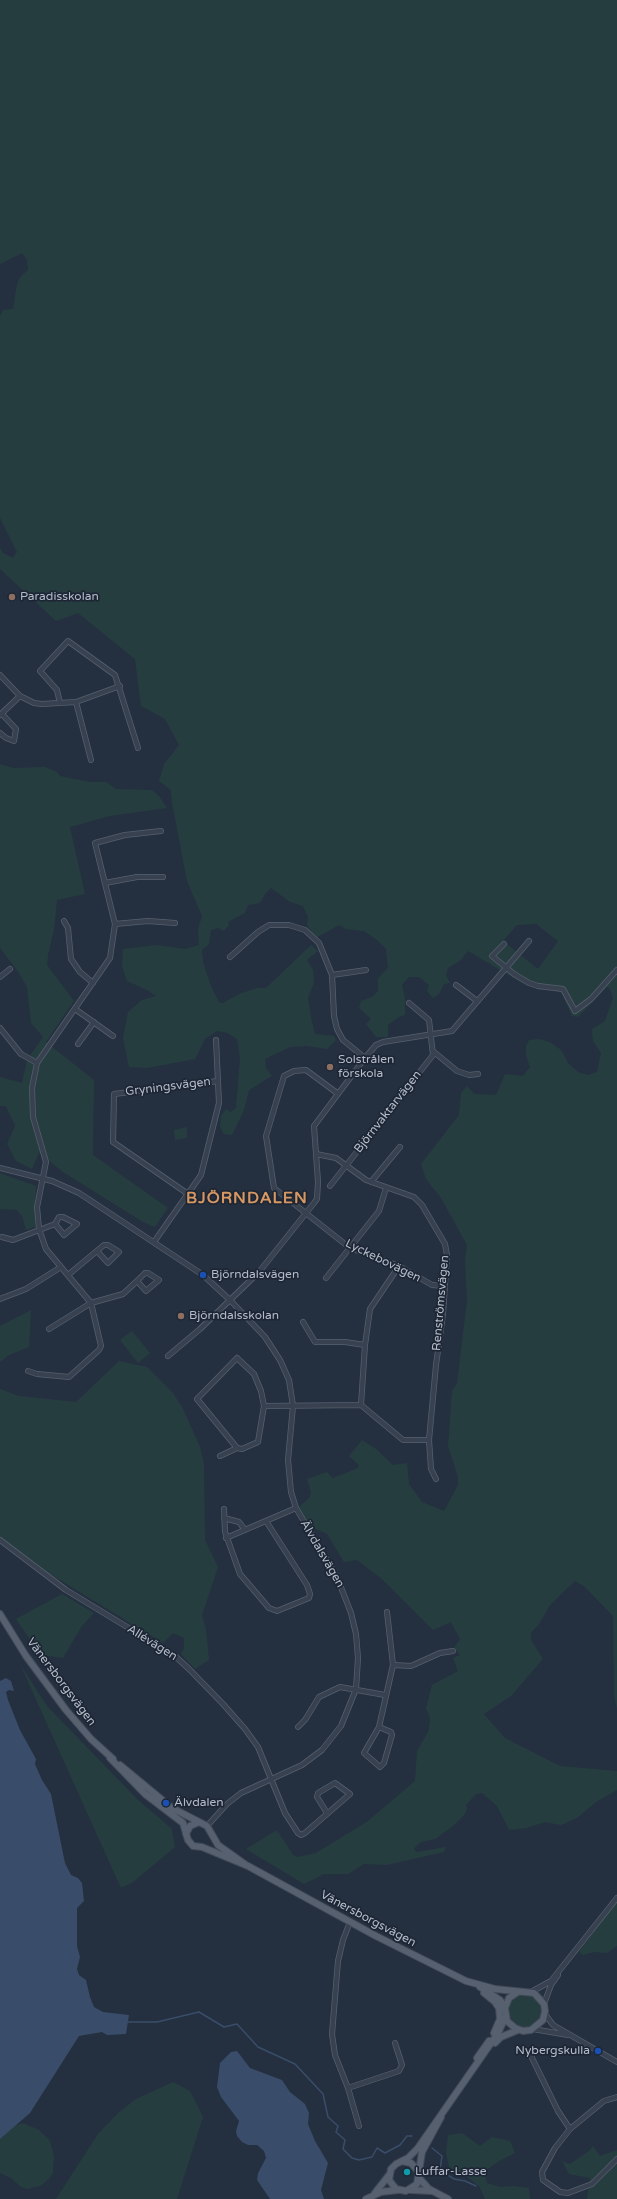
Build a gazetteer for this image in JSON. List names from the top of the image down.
{
  "streets": {
    "main road": ["Vänersborgsvägen"],
    "street": [
      "Gryningsvägen",
      "Björnvaktarvägen",
      "Lyckebovägen",
      "Renströmsvägen",
      "Älvdalsvägen",
      "Allévägen"
    ]
  },
  "crossings": [
    ["Björnvaktarvägen", "Renströmsvägen"],
    ["Lyckebovägen", "Renströmsvägen"],
    ["Älvdalsvägen", "Allévägen"],
    ["Älvdalsvägen", "Vänersborgsvägen"]
  ],
  "districts": ["BJÖRNDALEN"],
  "places": [
    "Paradisskolan",
    "Solstrålen förskola",
    "Björndalsvägen",
    "Björndalsskolan",
    "Älvdalen",
    "Nybergskulla",
    "Luffar-Lasse"
  ]
}
